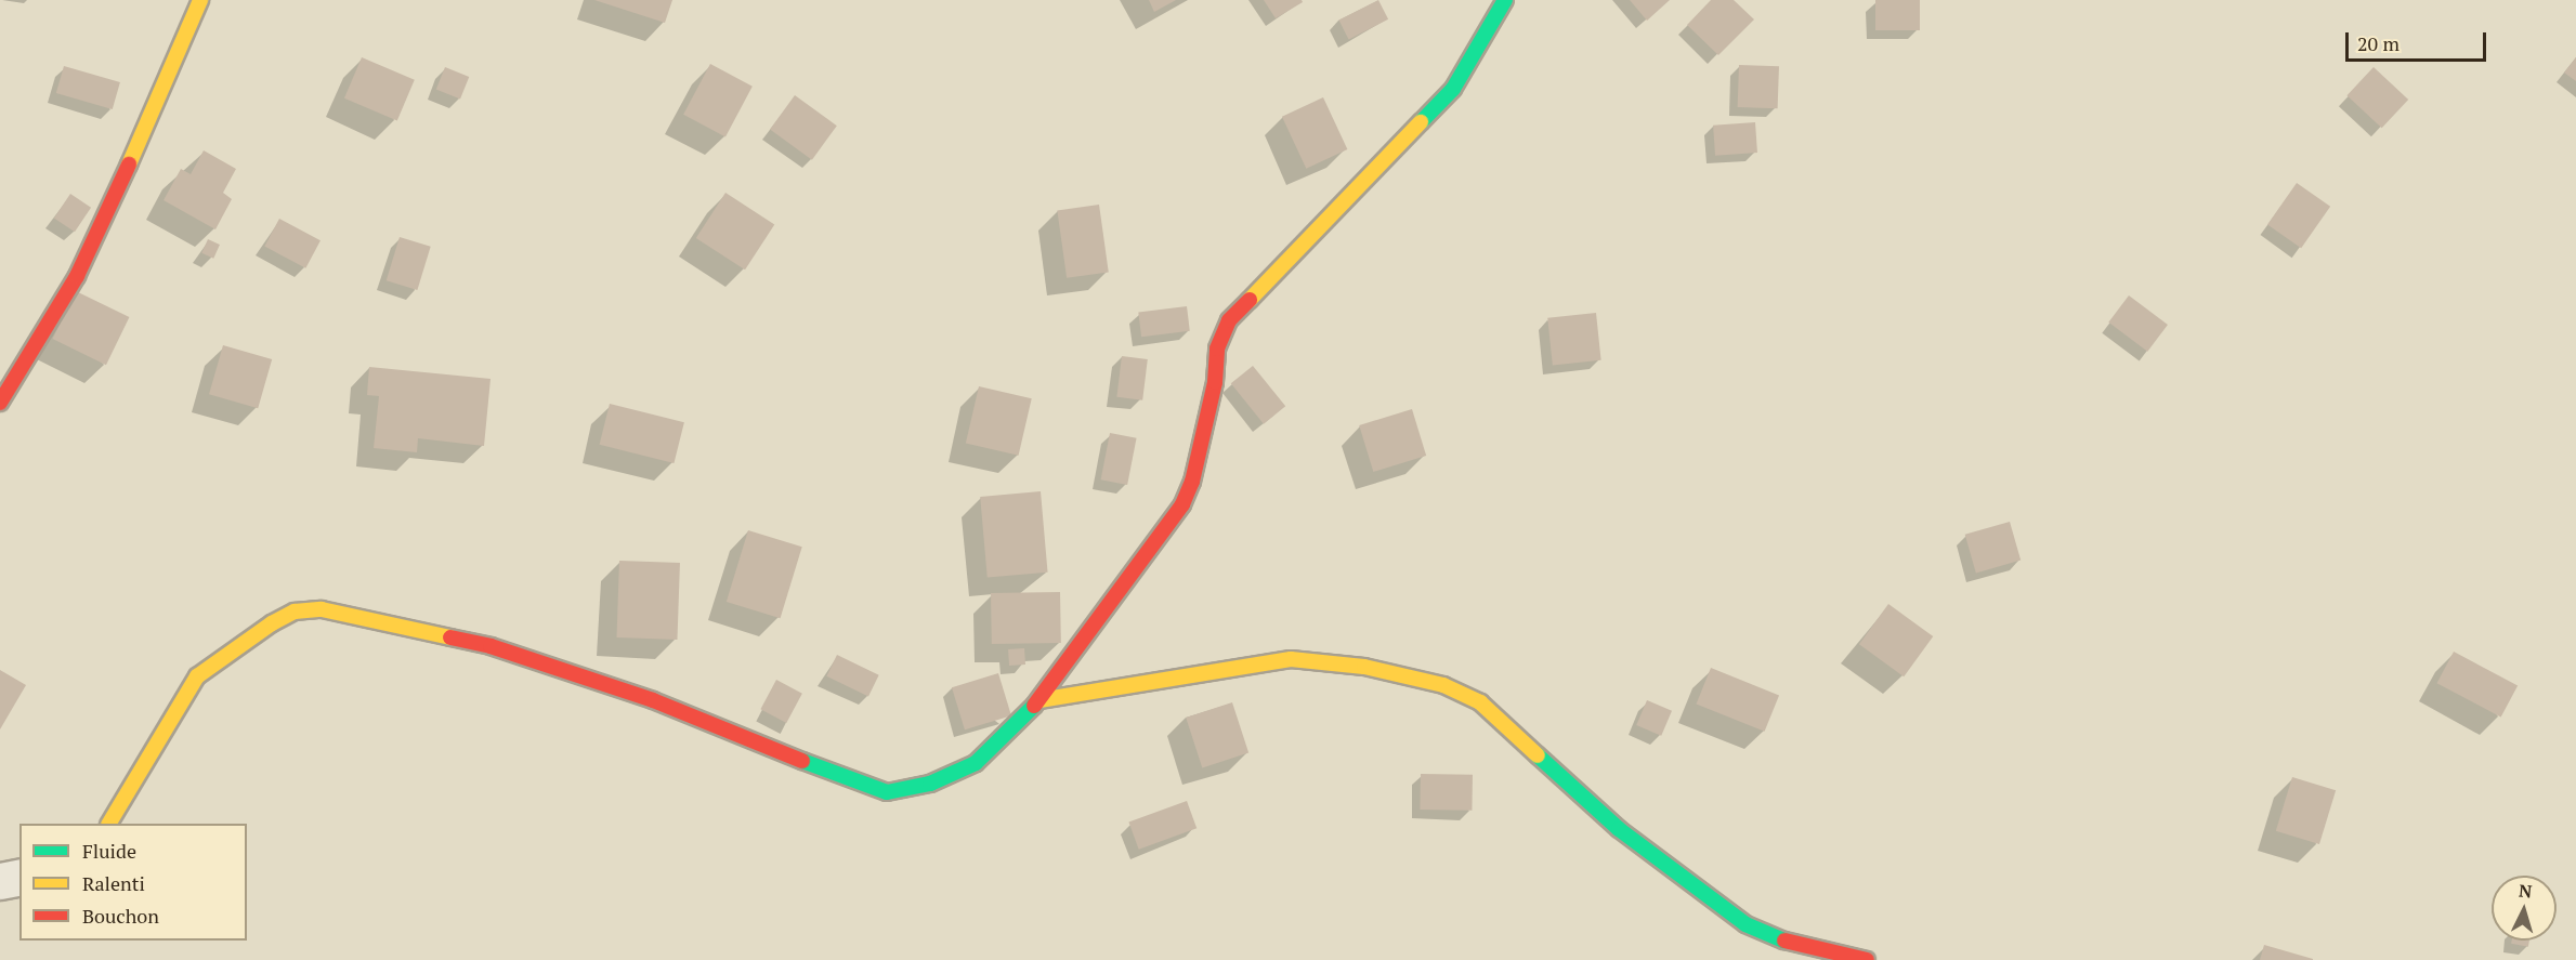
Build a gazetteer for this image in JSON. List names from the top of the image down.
{
  "legend": ["Fluide", "Ralenti", "Bouchon"],
  "scale_bar": "20 m",
  "north": "top"
}
